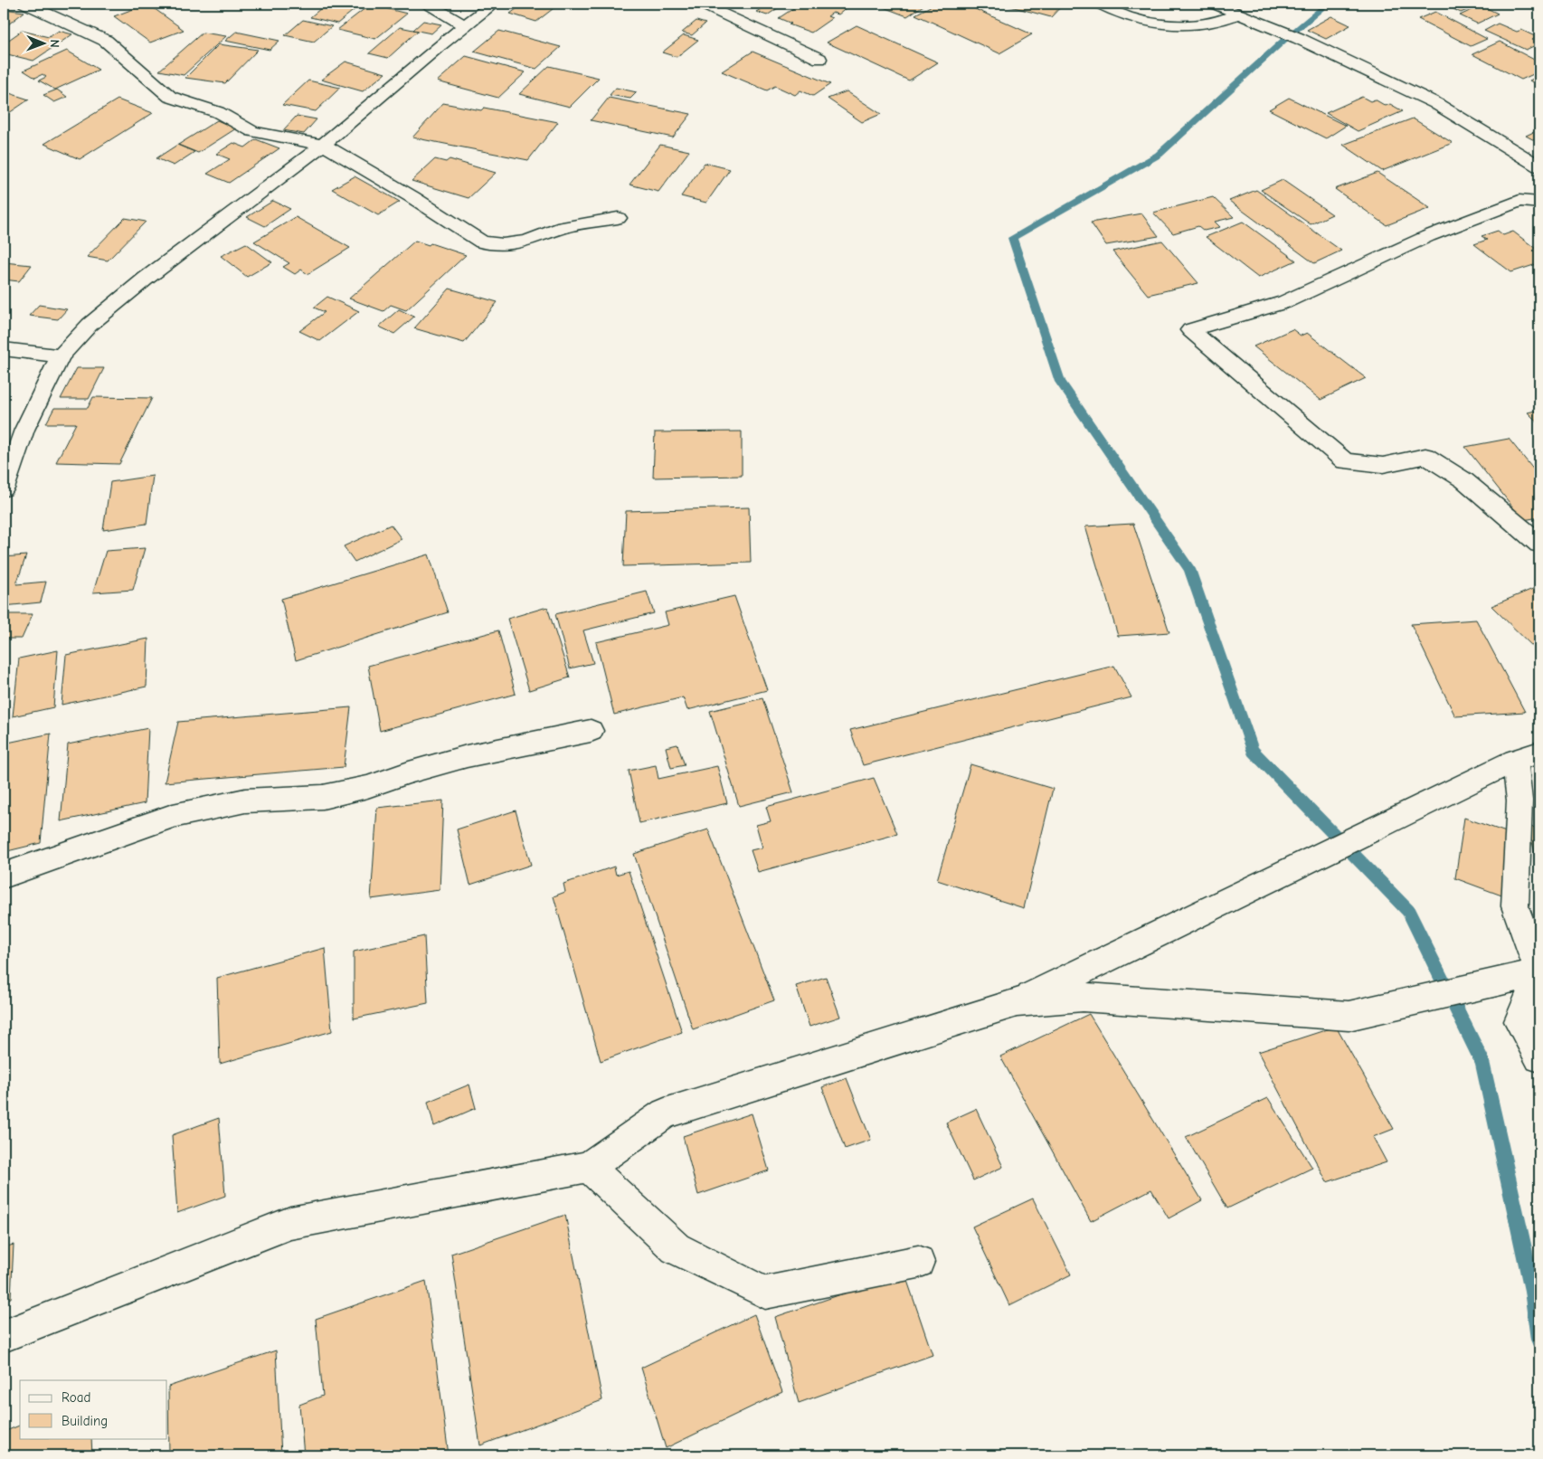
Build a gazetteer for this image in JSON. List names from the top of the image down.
{
  "legend": ["Road", "Building"],
  "north": "right"
}
